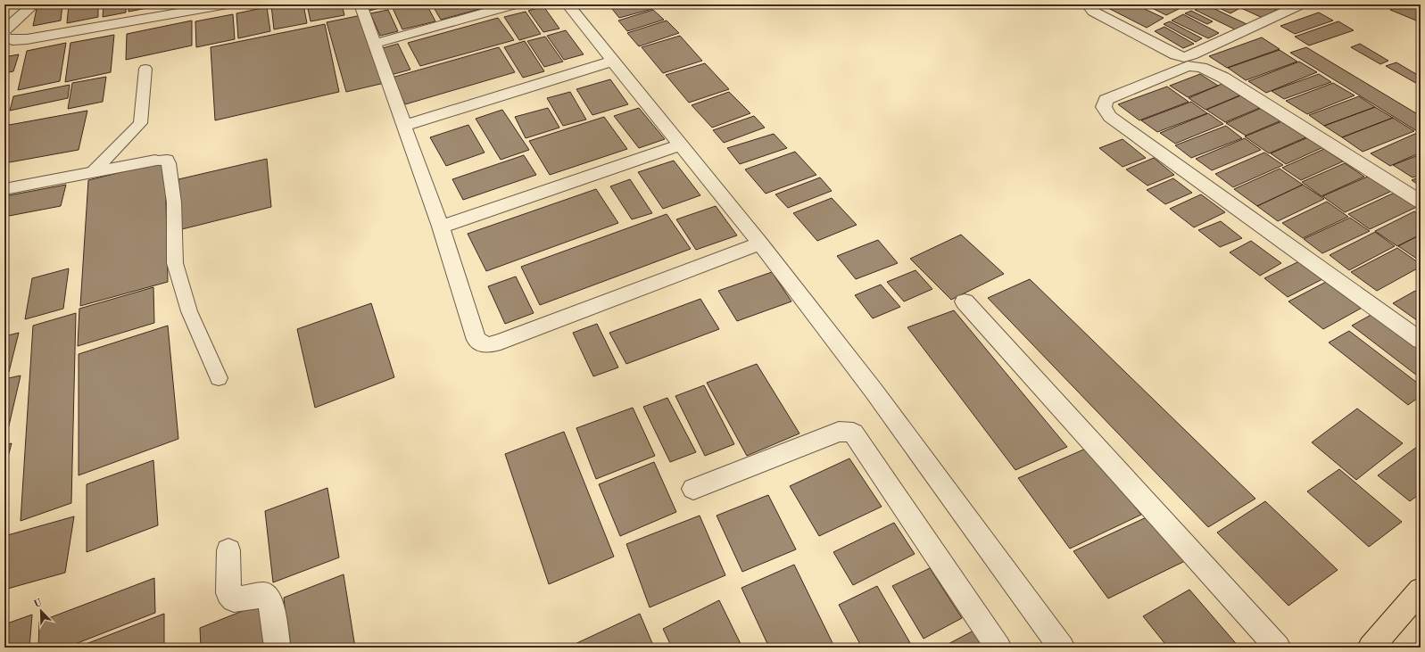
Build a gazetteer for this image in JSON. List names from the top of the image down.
{
  "north": "top left"
}
